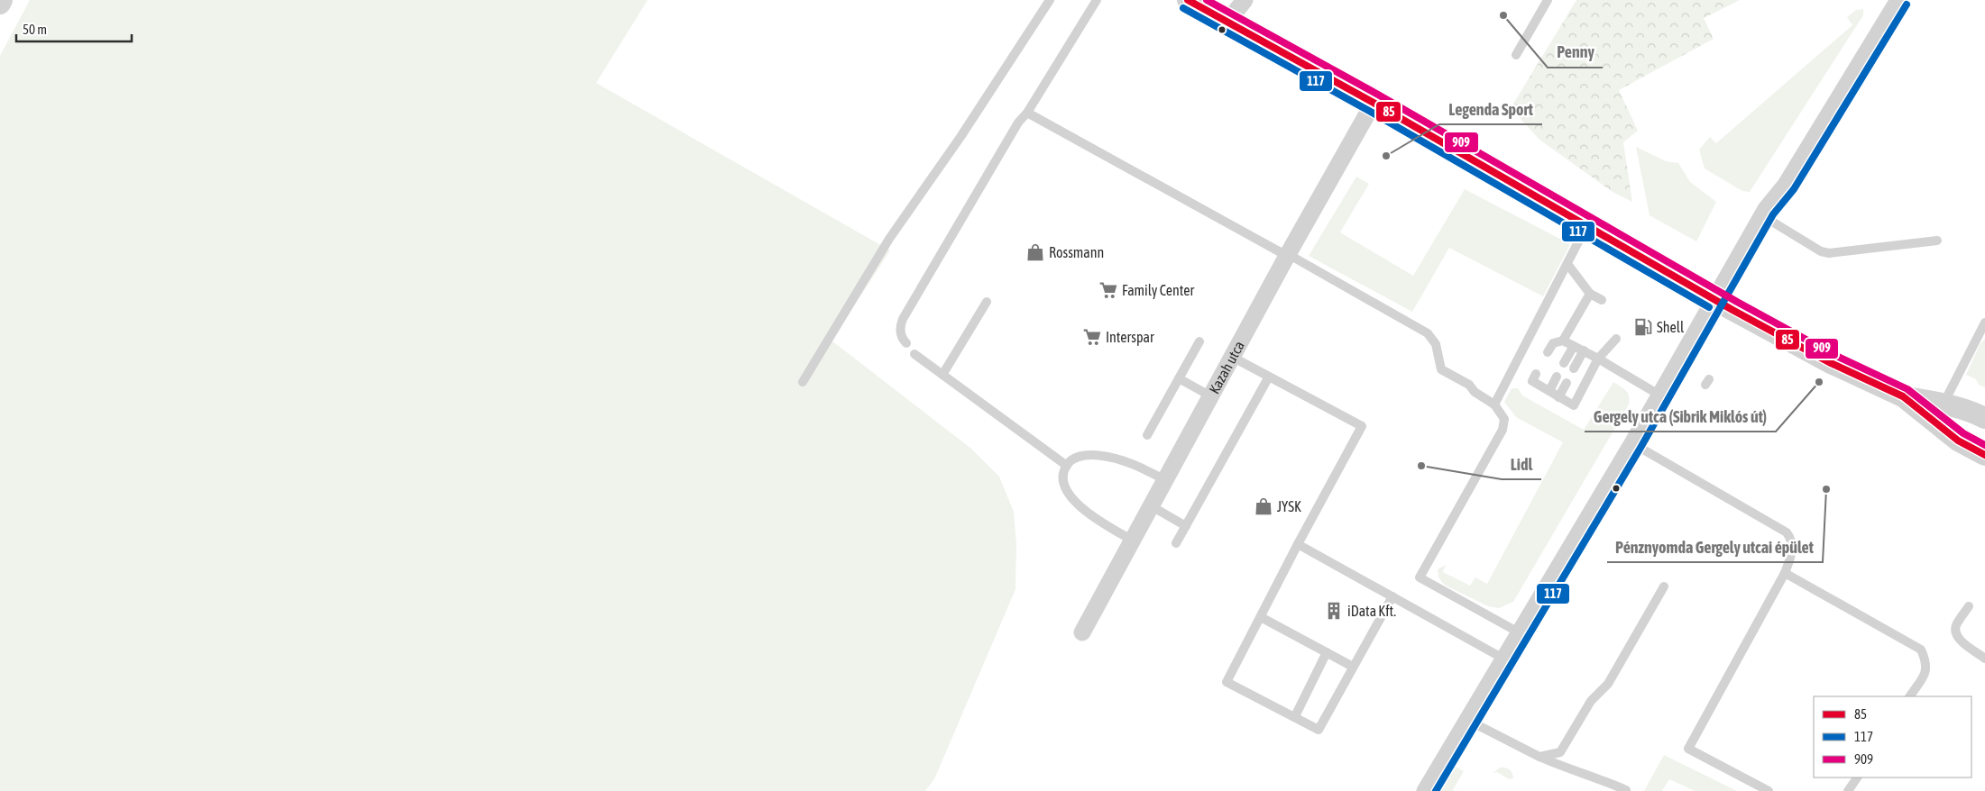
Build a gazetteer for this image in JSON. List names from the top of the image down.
{
  "streets": {
    "street": ["Kazah utca"]
  },
  "places": {
    "other": [
      "Penny",
      "Legenda Sport",
      "Gergely utca (Sibrik Miklós út)",
      "Lidl",
      "Pénznyomda Gergely utcai épület"
    ],
    "shop": ["Rossmann", "JYSK"],
    "supermarket": ["Family Center", "Interspar"],
    "fuel station": ["Shell"],
    "building": ["iData Kft."]
  },
  "lines": ["transit line 85", "transit line 909", "transit line 117"],
  "legend": ["85", "117", "909"],
  "scale_bar": "50 m"
}
